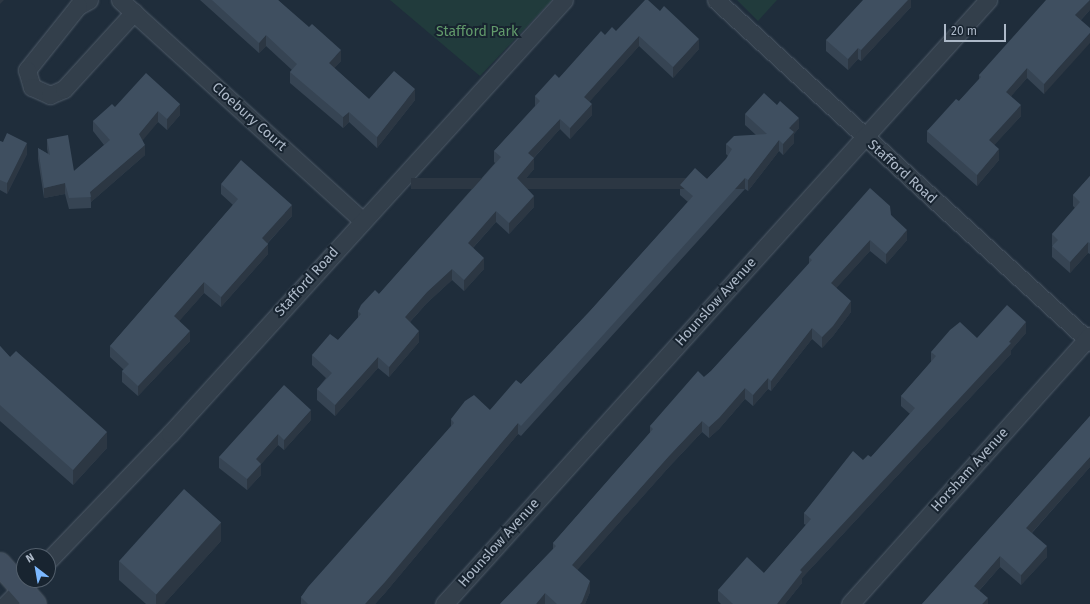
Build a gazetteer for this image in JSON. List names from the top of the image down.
{
  "streets": {
    "street": [
      "Cloebury Court",
      "Stafford Road",
      "Hounslow Avenue",
      "Horsham Avenue"
    ]
  },
  "crossings": [
    ["Cloebury Court", "Stafford Road"],
    ["Stafford Road", "Hounslow Avenue"],
    ["Stafford Road", "Horsham Avenue"]
  ],
  "parks": ["Stafford Park"],
  "scale_bar": "20 m",
  "north": "top left"
}
